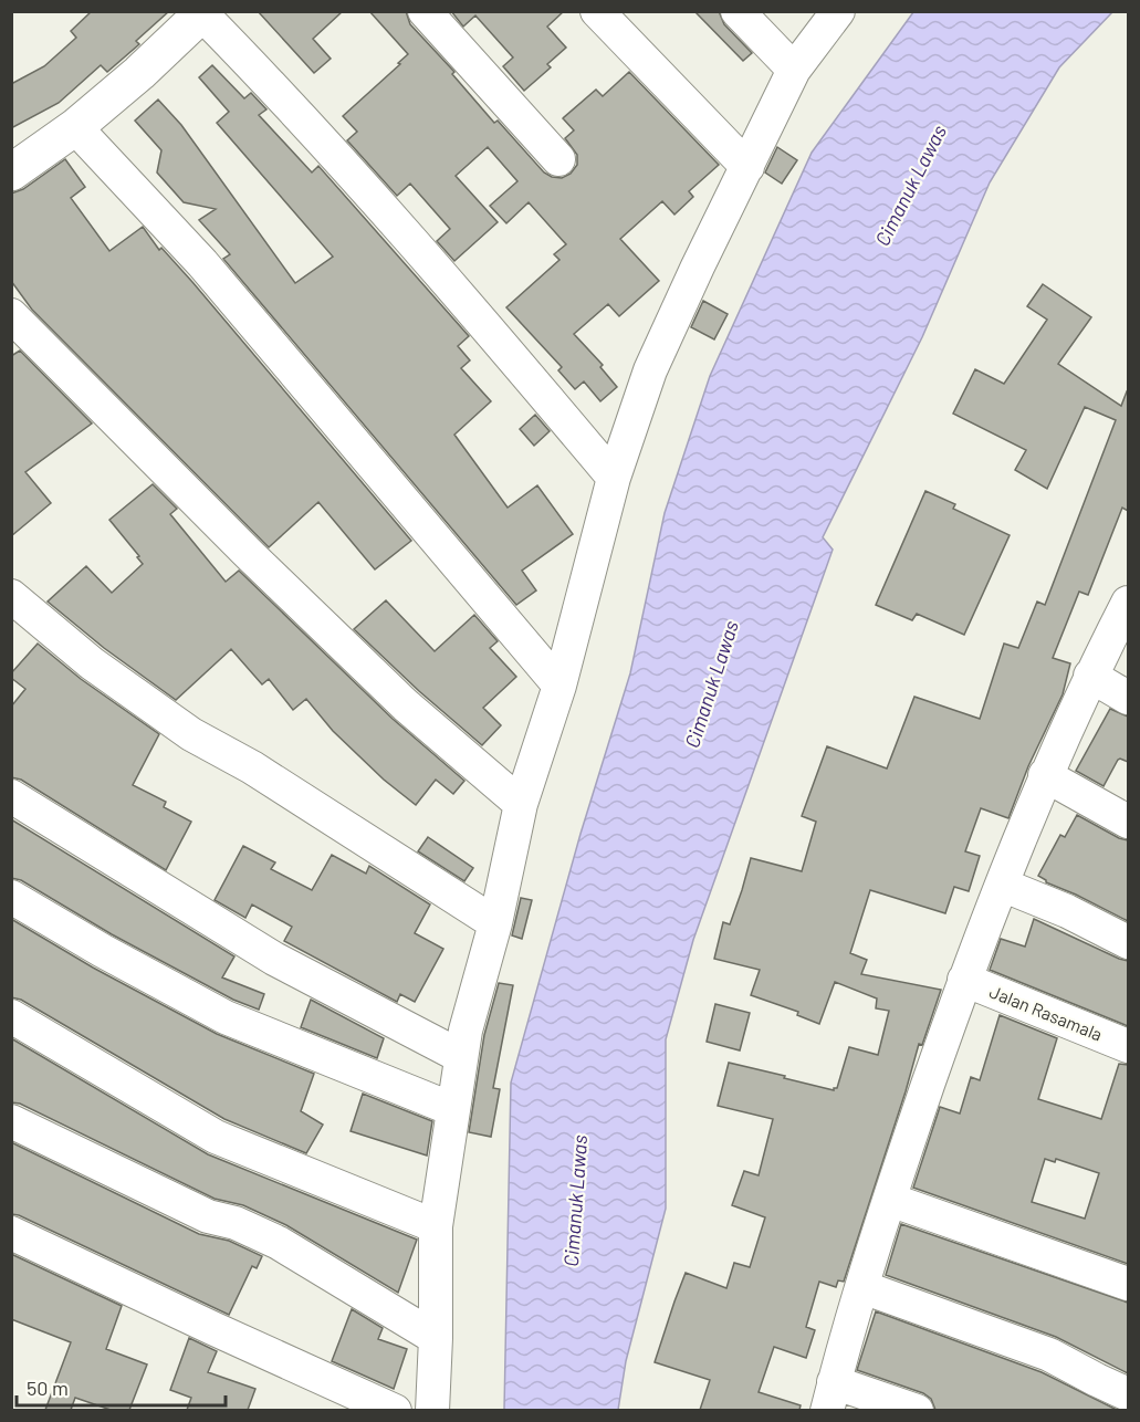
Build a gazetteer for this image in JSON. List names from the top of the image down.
{
  "streets": {
    "street": ["Jalan Rasamala"]
  },
  "water": ["Cimanuk Lawas"],
  "scale_bar": "50 m"
}
